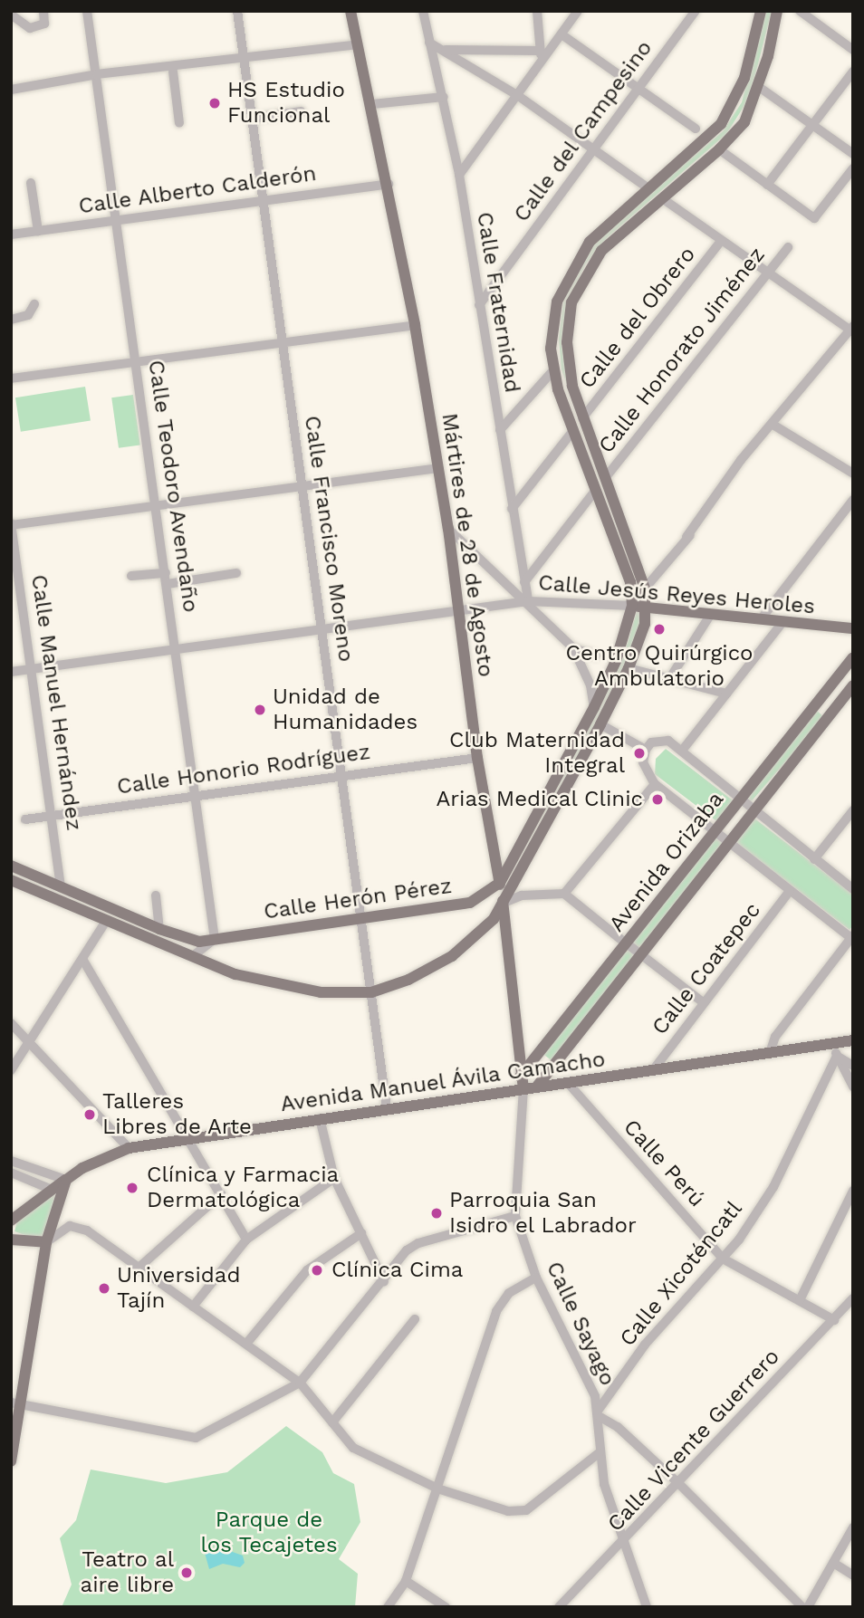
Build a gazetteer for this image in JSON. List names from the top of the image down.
{
  "streets": {
    "main road": [
      "Mártires de 28 de Agosto",
      "Calle Jesús Reyes Heroles",
      "Avenida Orizaba",
      "Calle Herón Pérez",
      "Avenida Manuel Ávila Camacho"
    ],
    "street": [
      "Calle del Campesino",
      "Calle Alberto Calderón",
      "Calle Fraternidad",
      "Calle del Obrero",
      "Calle Honorato Jiménez",
      "Calle Teodoro Avendaño",
      "Calle Francisco Moreno",
      "Calle Manuel Hernández",
      "Calle Honorio Rodríguez",
      "Calle Coatepec",
      "Calle Perú",
      "Calle Xicoténcatl",
      "Calle Sayago",
      "Calle Vicente Guerrero"
    ]
  },
  "crossings": [
    ["Calle del Campesino", "Calle Fraternidad"],
    ["Calle Alberto Calderón", "Calle Teodoro Avendaño"],
    ["Calle Alberto Calderón", "Calle Francisco Moreno"],
    ["Calle Alberto Calderón", "Mártires de 28 de Agosto"],
    ["Calle Fraternidad", "Calle Jesús Reyes Heroles"],
    ["Calle Teodoro Avendaño", "Calle Jesús Reyes Heroles"],
    ["Calle Teodoro Avendaño", "Calle Honorio Rodríguez"],
    ["Calle Teodoro Avendaño", "Calle Herón Pérez"],
    ["Calle Francisco Moreno", "Calle Jesús Reyes Heroles"],
    ["Calle Francisco Moreno", "Calle Honorio Rodríguez"],
    ["Calle Francisco Moreno", "Calle Herón Pérez"],
    ["Calle Francisco Moreno", "Avenida Manuel Ávila Camacho"],
    ["Mártires de 28 de Agosto", "Calle Jesús Reyes Heroles"],
    ["Mártires de 28 de Agosto", "Calle Honorio Rodríguez"],
    ["Mártires de 28 de Agosto", "Avenida Orizaba"],
    ["Mártires de 28 de Agosto", "Calle Herón Pérez"],
    ["Calle Jesús Reyes Heroles", "Calle Manuel Hernández"],
    ["Calle Manuel Hernández", "Calle Honorio Rodríguez"],
    ["Calle Manuel Hernández", "Calle Herón Pérez"],
    ["Avenida Orizaba", "Avenida Manuel Ávila Camacho"],
    ["Avenida Orizaba", "Calle Sayago"],
    ["Calle Coatepec", "Avenida Manuel Ávila Camacho"],
    ["Avenida Manuel Ávila Camacho", "Calle Perú"],
    ["Avenida Manuel Ávila Camacho", "Calle Sayago"],
    ["Calle Perú", "Calle Xicoténcatl"],
    ["Calle Perú", "Calle Vicente Guerrero"],
    ["Calle Xicoténcatl", "Calle Sayago"],
    ["Calle Sayago", "Calle Vicente Guerrero"]
  ],
  "parks": ["Parque de los Tecajetes"],
  "places": [
    "HS Estudio Funcional",
    "Centro Quirúrgico Ambulatorio",
    "Unidad de Humanidades",
    "Club Maternidad Integral",
    "Arias Medical Clinic",
    "Talleres Libres de Arte",
    "Clínica y Farmacia Dermatológica",
    "Parroquia San Isidro el Labrador",
    "Clínica Cima",
    "Universidad Tajín",
    "Teatro al aire libre"
  ]
}
